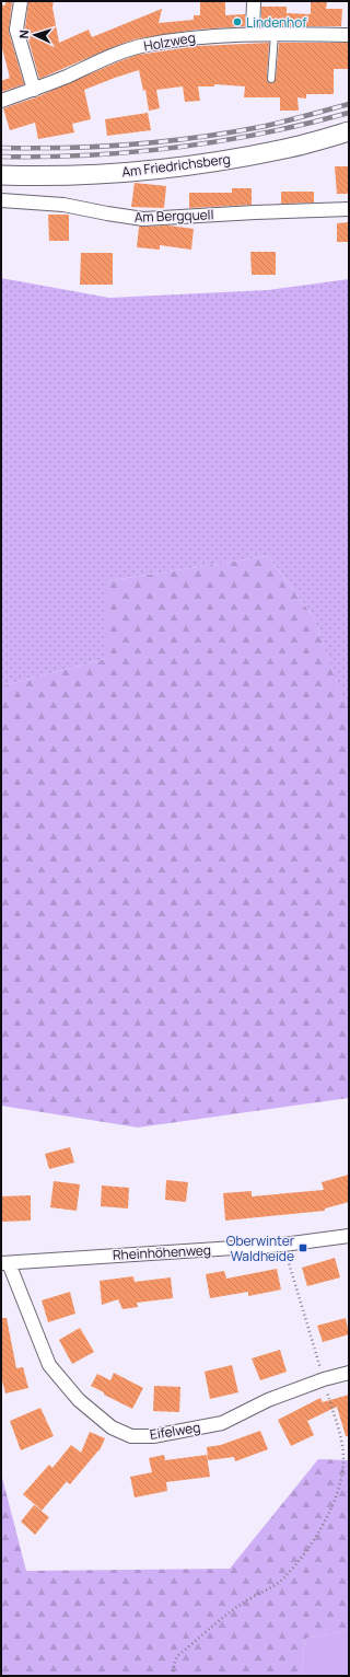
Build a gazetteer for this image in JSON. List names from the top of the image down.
{
  "streets": {
    "street": [
      "Holzweg",
      "Am Friedrichsberg",
      "Am Bergquell",
      "Rheinhöhenweg",
      "Eifelweg"
    ]
  },
  "crossings": [
    ["Rheinhöhenweg", "Eifelweg"]
  ],
  "places": {
    "other": ["Lindenhof"],
    "transit": ["Oberwinter Waldheide"]
  },
  "north": "left"
}
